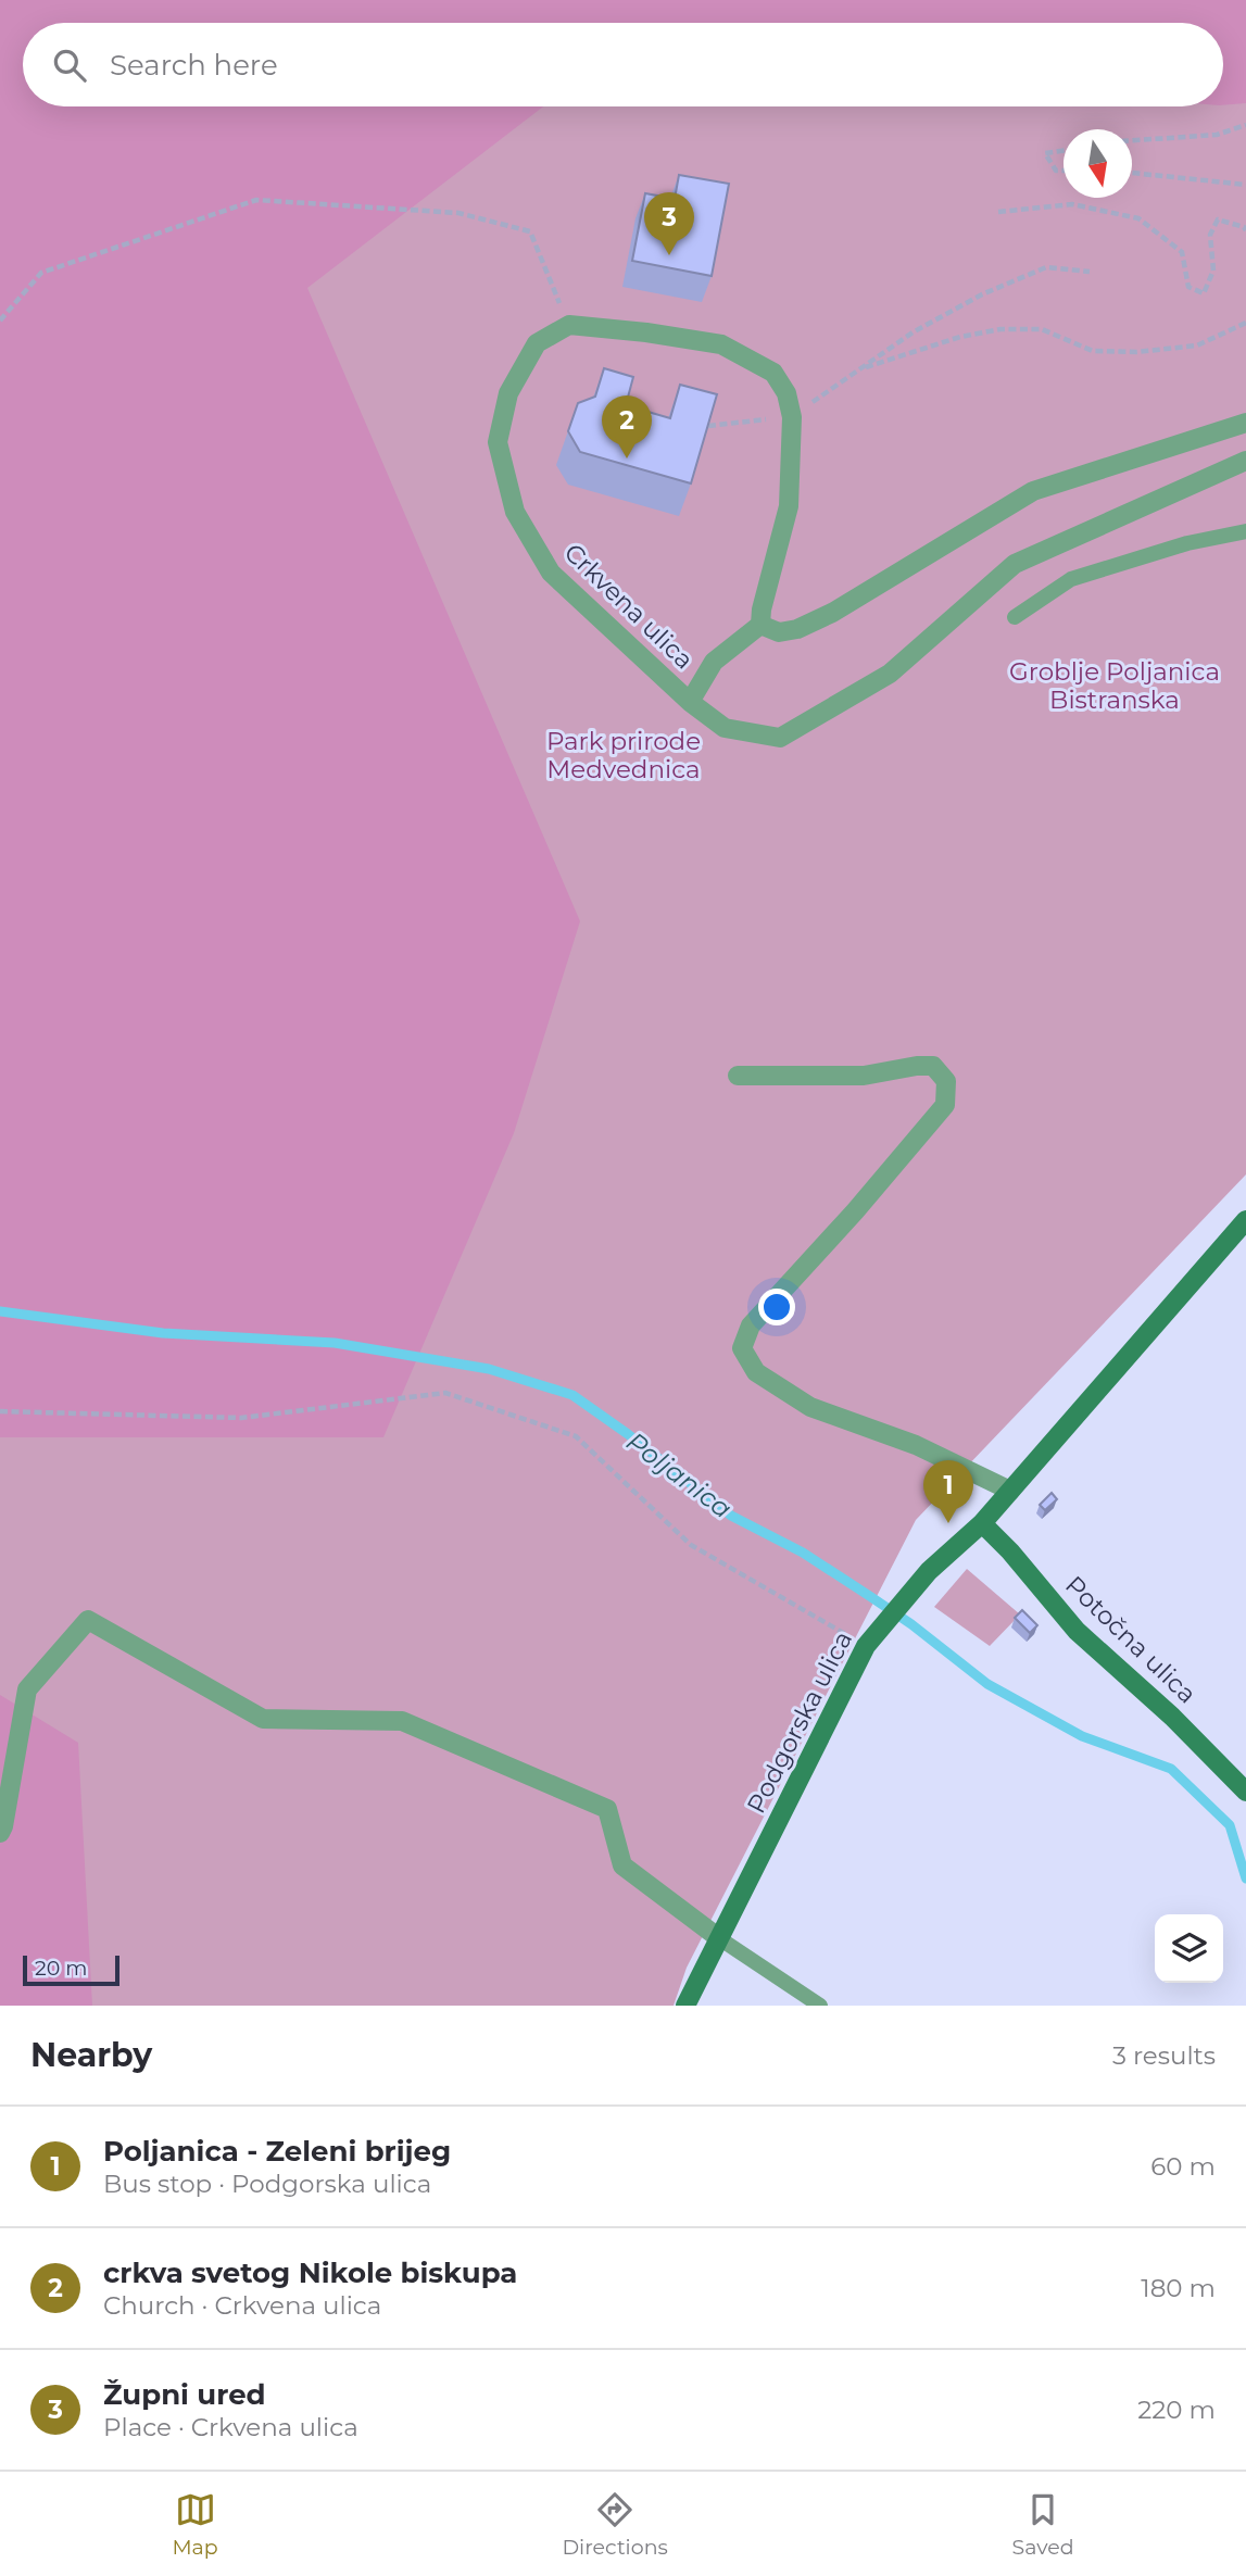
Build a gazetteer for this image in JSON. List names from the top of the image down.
{
  "streets": {
    "main road": ["Potočna ulica", "Podgorska ulica"],
    "street": ["Crkvena ulica"]
  },
  "crossings": [
    ["Potočna ulica", "Podgorska ulica"]
  ],
  "water": ["Poljanica"],
  "parks": ["Groblje Poljanica Bistranska", "Park prirode Medvednica"],
  "scale_bar": "20 m",
  "north": "bottom",
  "page": {
    "search": "Search here",
    "pins": ["3", "2", "1"],
    "scale": "20 m",
    "heading": ["Nearby", "3 results"],
    "list": [
      {
        "mark": "1",
        "name": "Poljanica - Zeleni brijeg",
        "note": "Bus stop · Podgorska ulica",
        "value": "60 m"
      },
      {
        "mark": "2",
        "name": "crkva svetog Nikole biskupa",
        "note": "Church · Crkvena ulica",
        "value": "180 m"
      },
      {
        "mark": "3",
        "name": "Župni ured",
        "note": "Place · Crkvena ulica",
        "value": "220 m"
      }
    ],
    "nav": ["Map", "Directions", "Saved"]
  }
}
